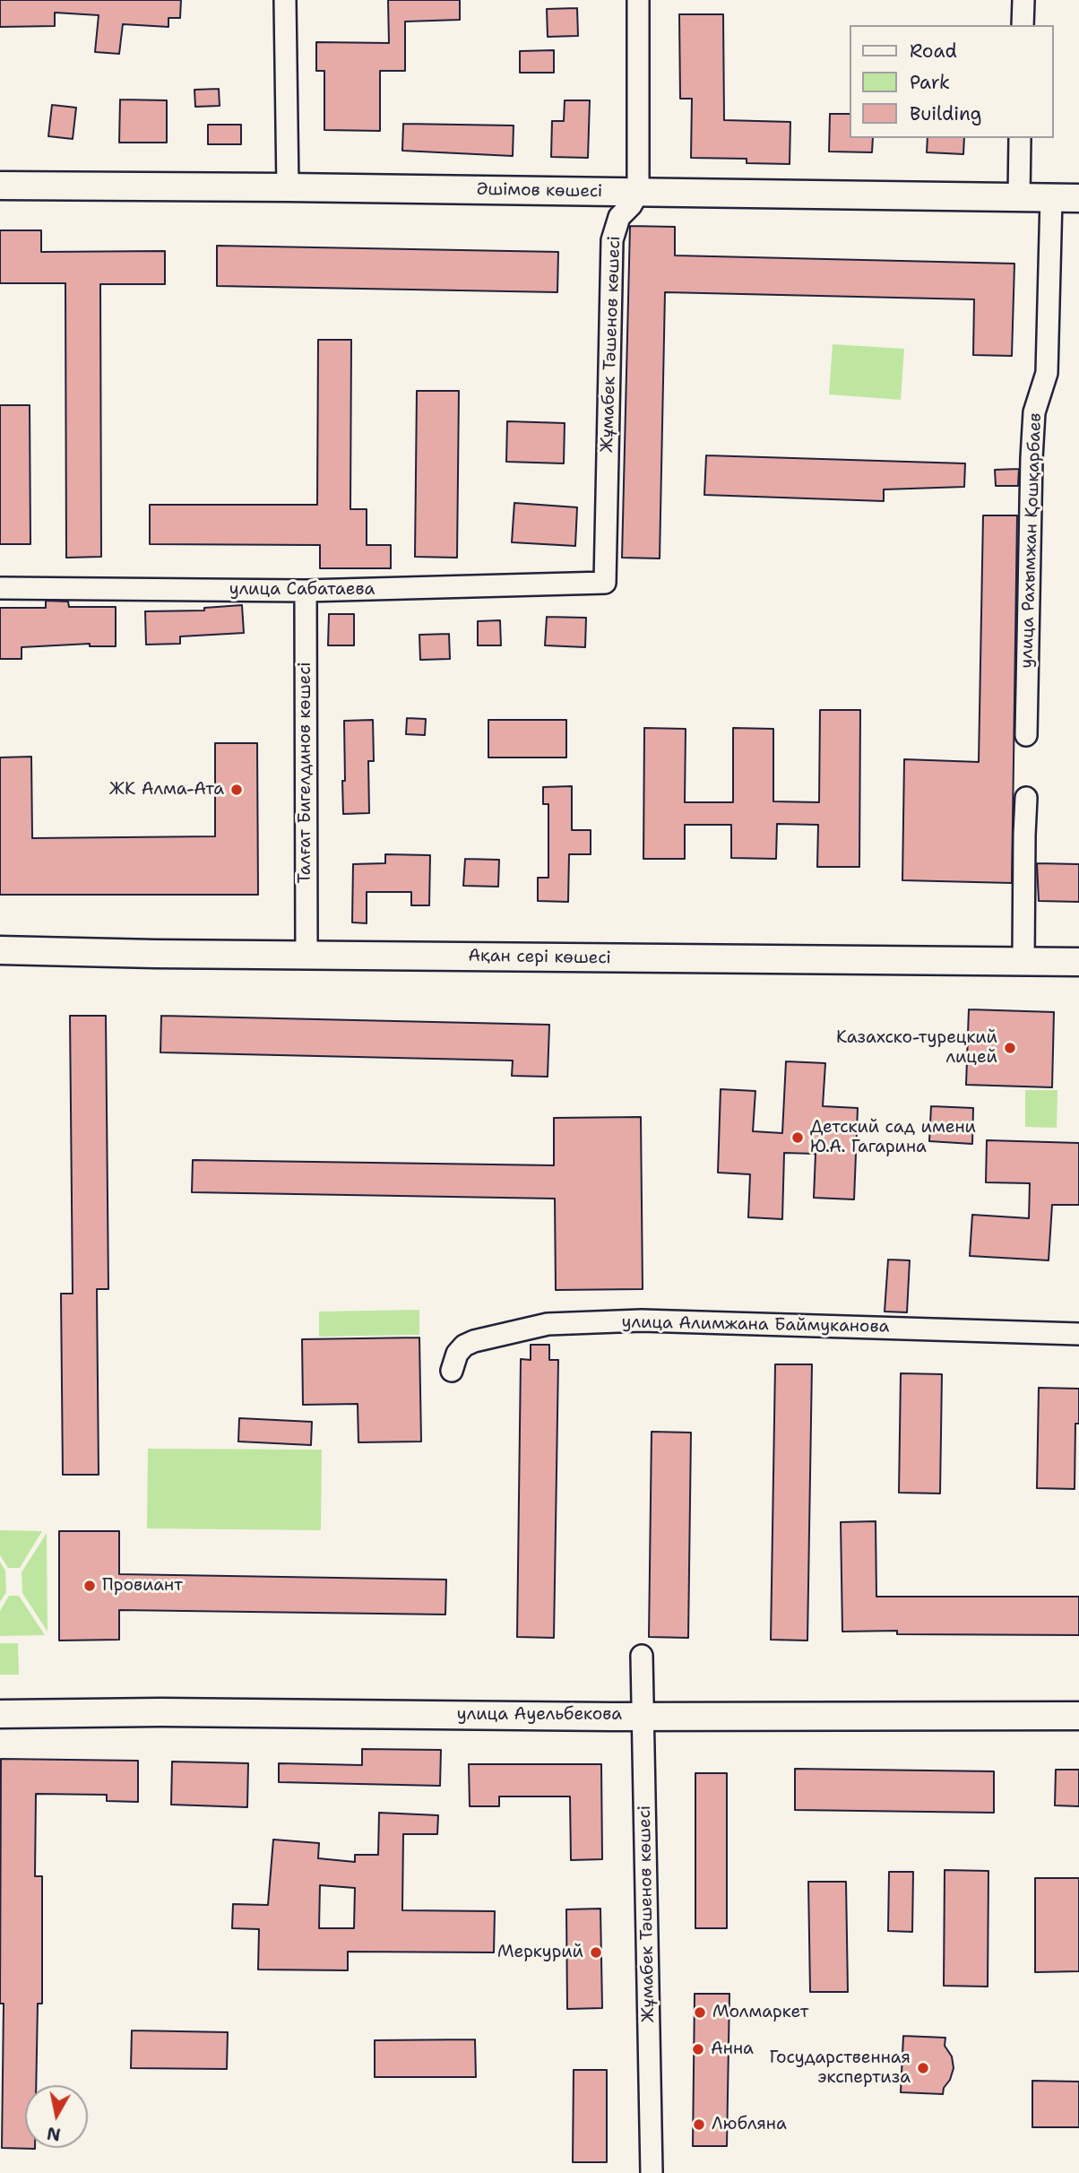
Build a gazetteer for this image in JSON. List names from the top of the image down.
{
  "streets": {
    "street": [
      "Әшімов көшесі",
      "Жұмабек Тәшенов көшесі",
      "улица Рахымжан Қошқарбаев",
      "улица Сабатаева",
      "Талғат Бигелдинов көшесі",
      "Ақан сері көшесі",
      "улица Алимжана Баймуканова",
      "улица Ауельбекова"
    ]
  },
  "crossings": [
    ["Әшімов көшесі", "Жұмабек Тәшенов көшесі"],
    ["Әшімов көшесі", "улица Рахымжан Қошқарбаев"],
    ["Жұмабек Тәшенов көшесі", "улица Сабатаева"],
    ["Жұмабек Тәшенов көшесі", "улица Ауельбекова"],
    ["улица Сабатаева", "Талғат Бигелдинов көшесі"],
    ["Талғат Бигелдинов көшесі", "Ақан сері көшесі"]
  ],
  "places": [
    "ЖК Алма-Ата",
    "Казахско-турецкий лицей",
    "Детский сад имени Ю.А. Гагарина",
    "Провиант",
    "Меркурий",
    "Молмаркет",
    "Анна",
    "Государственная экспертиза",
    "Любляна"
  ],
  "legend": ["Road", "Park", "Building"],
  "north": "bottom"
}
